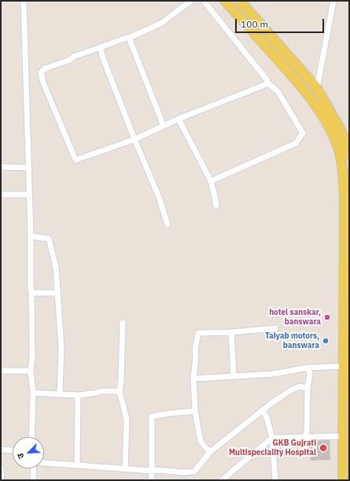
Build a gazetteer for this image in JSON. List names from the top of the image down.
{
  "places": ["hotel sanskar, banswara", "Taiyab motors, banswara", "GKB Gujrati Multispeciality Hospital"],
  "scale_bar": "100 m",
  "north": "bottom left"
}
